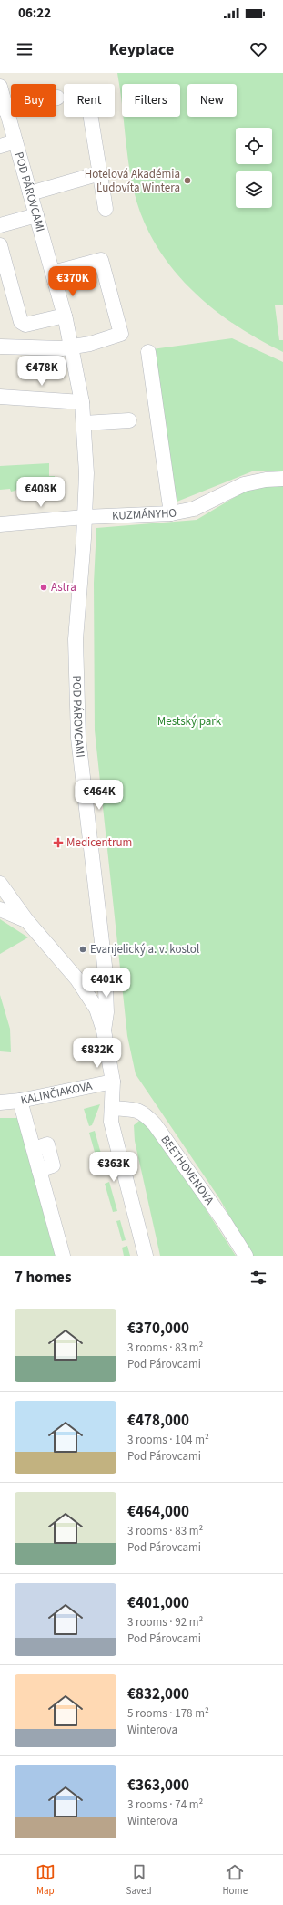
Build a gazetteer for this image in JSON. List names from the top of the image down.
{
  "streets": {
    "street": [
      "POD PÁROVCAMI",
      "KUZMÁNYHO",
      "KALINČIAKOVA",
      "BEETHOVENOVA"
    ]
  },
  "crossings": [
    ["POD PÁROVCAMI", "KUZMÁNYHO"]
  ],
  "parks": ["Mestský park"],
  "places": {
    "other": ["Hotelová Akadémia Ľudovíta Wintera", "Astra", "Evanjelický a. v. kostol"],
    "health": ["Medicentrum"]
  },
  "page": {
    "status": "06:22",
    "header": "Keyplace",
    "chip": [
      "Buy",
      "Rent",
      "Filters",
      "New"
    ],
    "price": [
      "€370K",
      "€478K",
      "€408K",
      "€464K",
      "€401K",
      "€832K",
      "€363K"
    ],
    "heading": "7 homes",
    "list": [
      {
        "name": "€370,000",
        "note": "3 rooms · 83 m² · Pod Párovcami"
      },
      {
        "name": "€478,000",
        "note": "3 rooms · 104 m² · Pod Párovcami"
      },
      {
        "name": "€464,000",
        "note": "3 rooms · 83 m² · Pod Párovcami"
      },
      {
        "name": "€401,000",
        "note": "3 rooms · 92 m² · Pod Párovcami"
      },
      {
        "name": "€832,000",
        "note": "5 rooms · 178 m² · Winterova"
      },
      {
        "name": "€363,000",
        "note": "3 rooms · 74 m² · Winterova"
      }
    ],
    "tabs": ["Map", "Saved", "Home"]
  }
}
